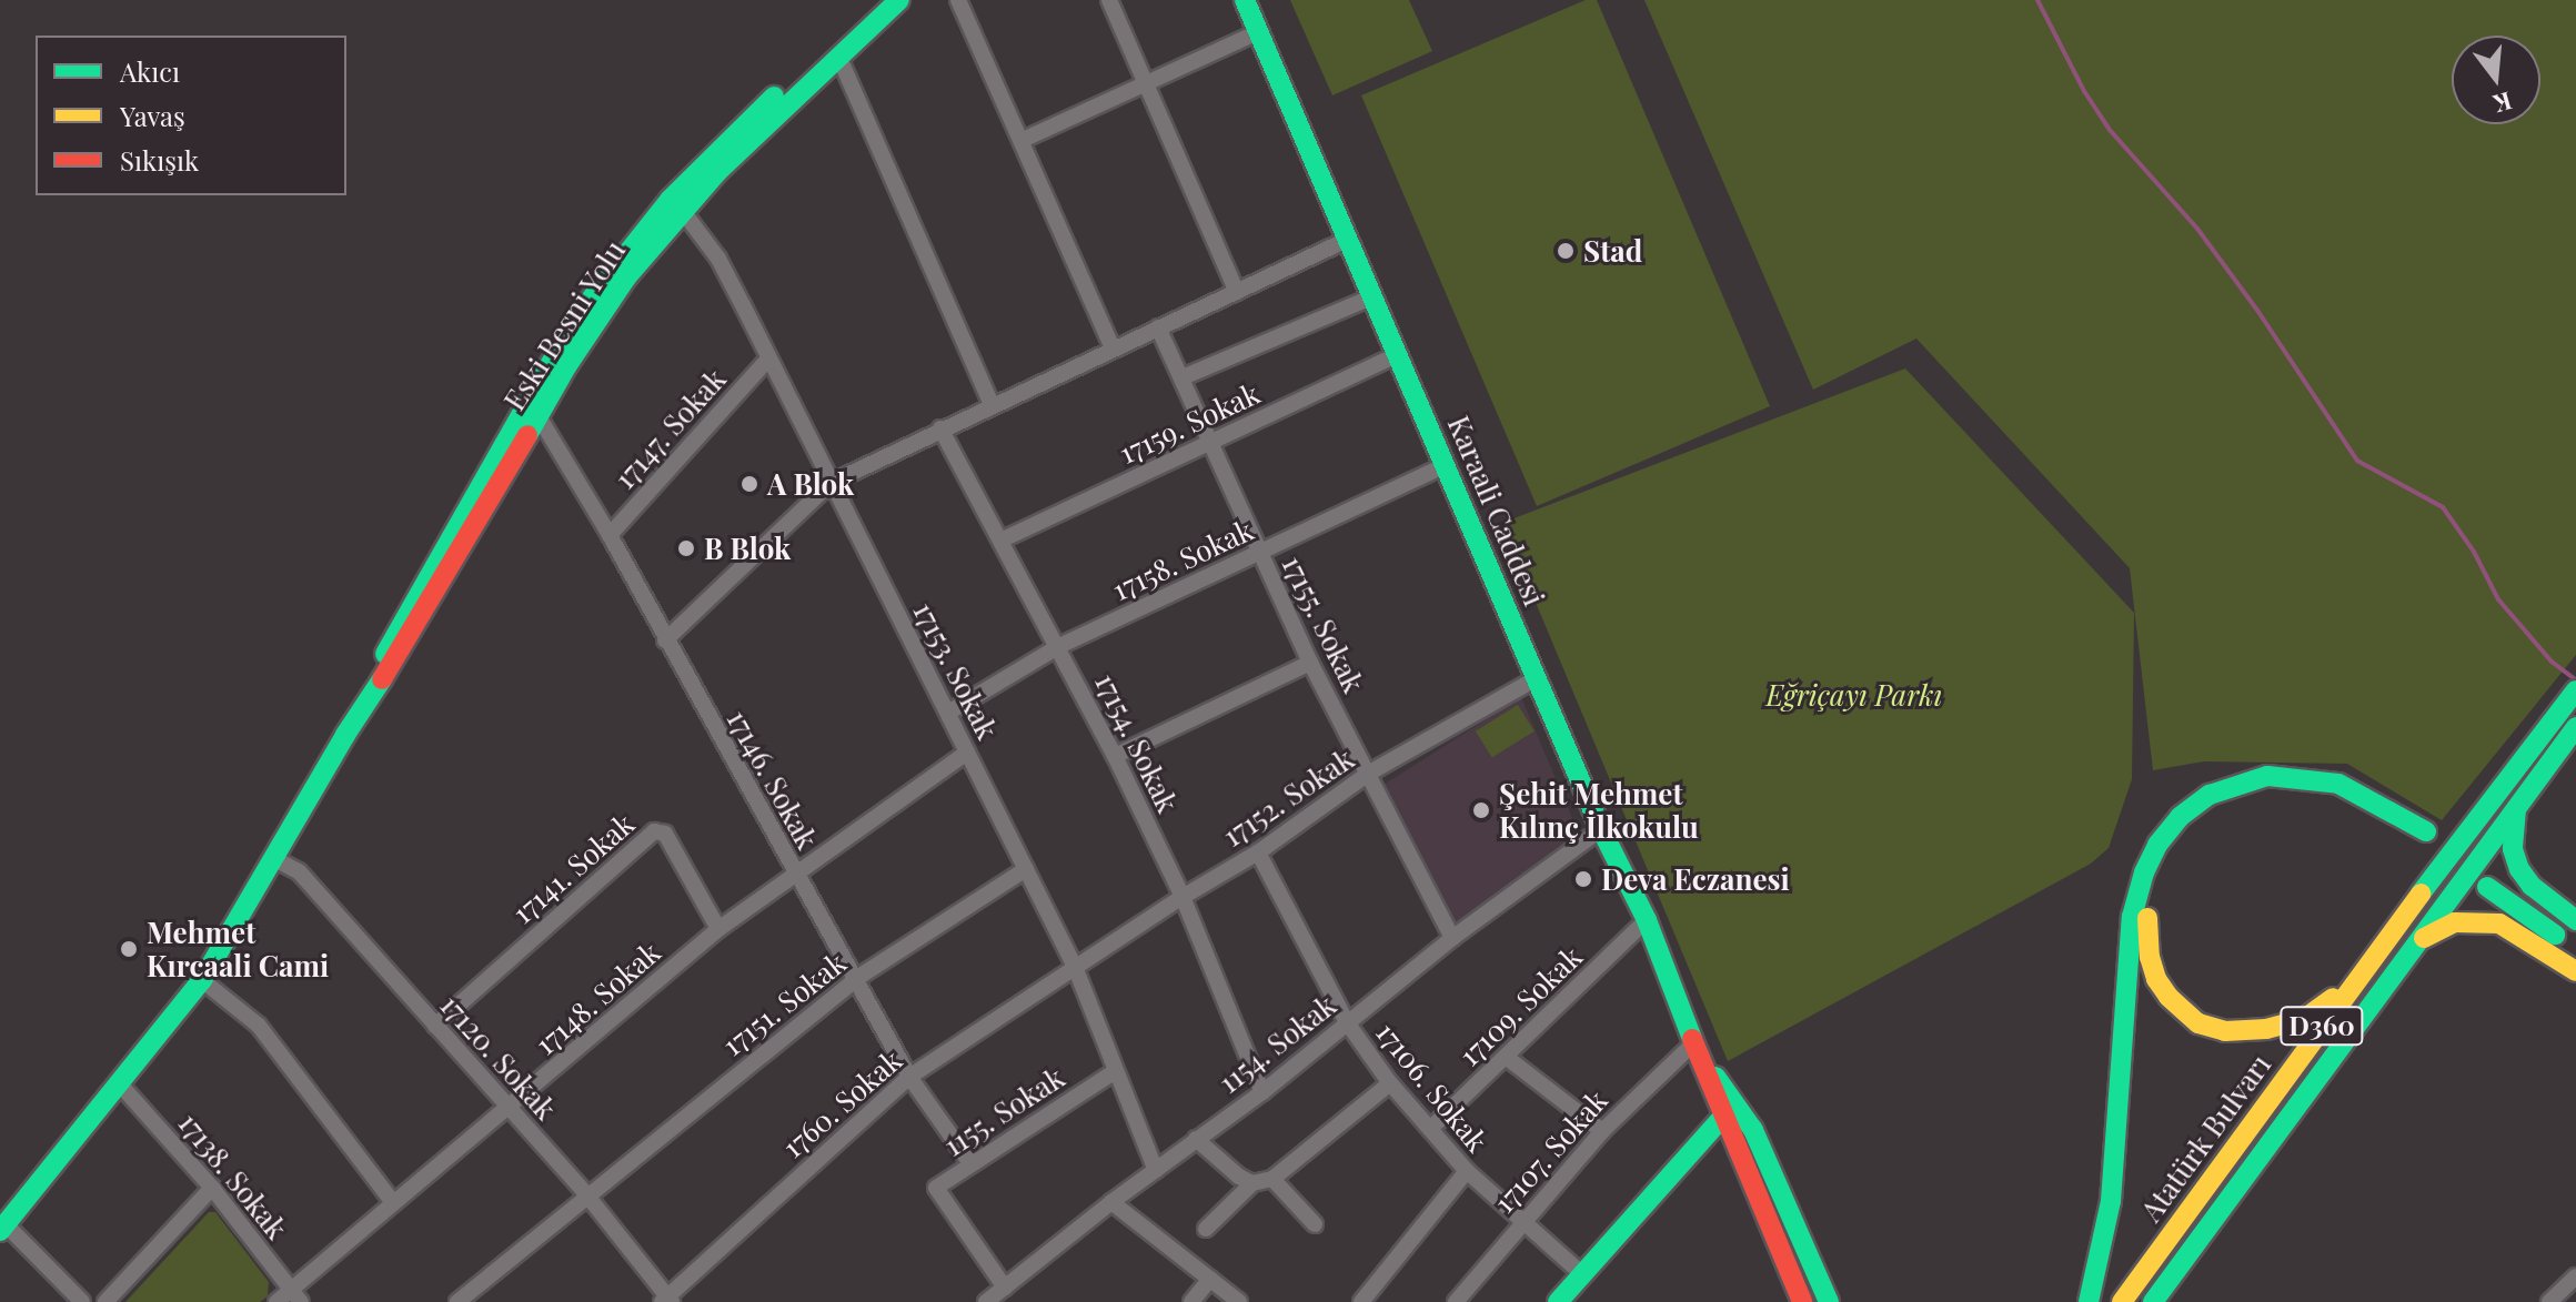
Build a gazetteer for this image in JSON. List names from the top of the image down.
{
  "streets": {
    "main road": [
      "Eski Besni Yolu",
      "Karaali Caddesi",
      "D360",
      "Atatürk Bulvarı"
    ],
    "street": [
      "17159. Sokak",
      "17147. Sokak",
      "17158. Sokak",
      "17155. Sokak",
      "17153. Sokak",
      "17154. Sokak",
      "17146. Sokak",
      "17152. Sokak",
      "17141. Sokak",
      "17148. Sokak",
      "17151. Sokak",
      "17109. Sokak",
      "1154. Sokak",
      "17120. Sokak",
      "17106. Sokak",
      "1760. Sokak",
      "1155. Sokak",
      "17107. Sokak",
      "17138. Sokak"
    ]
  },
  "crossings": [
    ["Eski Besni Yolu", "17153. Sokak"],
    ["Eski Besni Yolu", "17146. Sokak"],
    ["Eski Besni Yolu", "17120. Sokak"],
    ["Eski Besni Yolu", "17138. Sokak"],
    ["17159. Sokak", "Karaali Caddesi"],
    ["17159. Sokak", "17155. Sokak"],
    ["17159. Sokak", "17154. Sokak"],
    ["17147. Sokak", "17153. Sokak"],
    ["17147. Sokak", "17146. Sokak"],
    ["Karaali Caddesi", "17158. Sokak"],
    ["Karaali Caddesi", "17152. Sokak"],
    ["Karaali Caddesi", "17109. Sokak"],
    ["Karaali Caddesi", "1154. Sokak"],
    ["Karaali Caddesi", "17107. Sokak"],
    ["17158. Sokak", "17155. Sokak"],
    ["17158. Sokak", "17153. Sokak"],
    ["17158. Sokak", "17154. Sokak"],
    ["17155. Sokak", "17152. Sokak"],
    ["17155. Sokak", "1154. Sokak"],
    ["17153. Sokak", "17152. Sokak"],
    ["17153. Sokak", "17148. Sokak"],
    ["17153. Sokak", "17151. Sokak"],
    ["17153. Sokak", "1154. Sokak"],
    ["17153. Sokak", "1760. Sokak"],
    ["17153. Sokak", "1155. Sokak"],
    ["17154. Sokak", "17152. Sokak"],
    ["17154. Sokak", "1154. Sokak"],
    ["17146. Sokak", "17148. Sokak"],
    ["17146. Sokak", "17151. Sokak"],
    ["17146. Sokak", "1760. Sokak"],
    ["17146. Sokak", "1155. Sokak"],
    ["17152. Sokak", "17106. Sokak"],
    ["17152. Sokak", "1760. Sokak"],
    ["17141. Sokak", "17148. Sokak"],
    ["17141. Sokak", "17120. Sokak"],
    ["17148. Sokak", "17120. Sokak"],
    ["17148. Sokak", "17138. Sokak"],
    ["17151. Sokak", "17120. Sokak"],
    ["17109. Sokak", "17106. Sokak"],
    ["1154. Sokak", "17106. Sokak"],
    ["1154. Sokak", "1155. Sokak"],
    ["17120. Sokak", "1760. Sokak"],
    ["17106. Sokak", "17107. Sokak"]
  ],
  "parks": ["Eğriçayı Parkı"],
  "places": [
    "Stad",
    "A Blok",
    "B Blok",
    "Şehit Mehmet Kılınç İlkokulu",
    "Deva Eczanesi",
    "Mehmet Kırcaali Cami"
  ],
  "legend": ["Akıcı", "Yavaş", "Sıkışık"],
  "north": "bottom"
}
